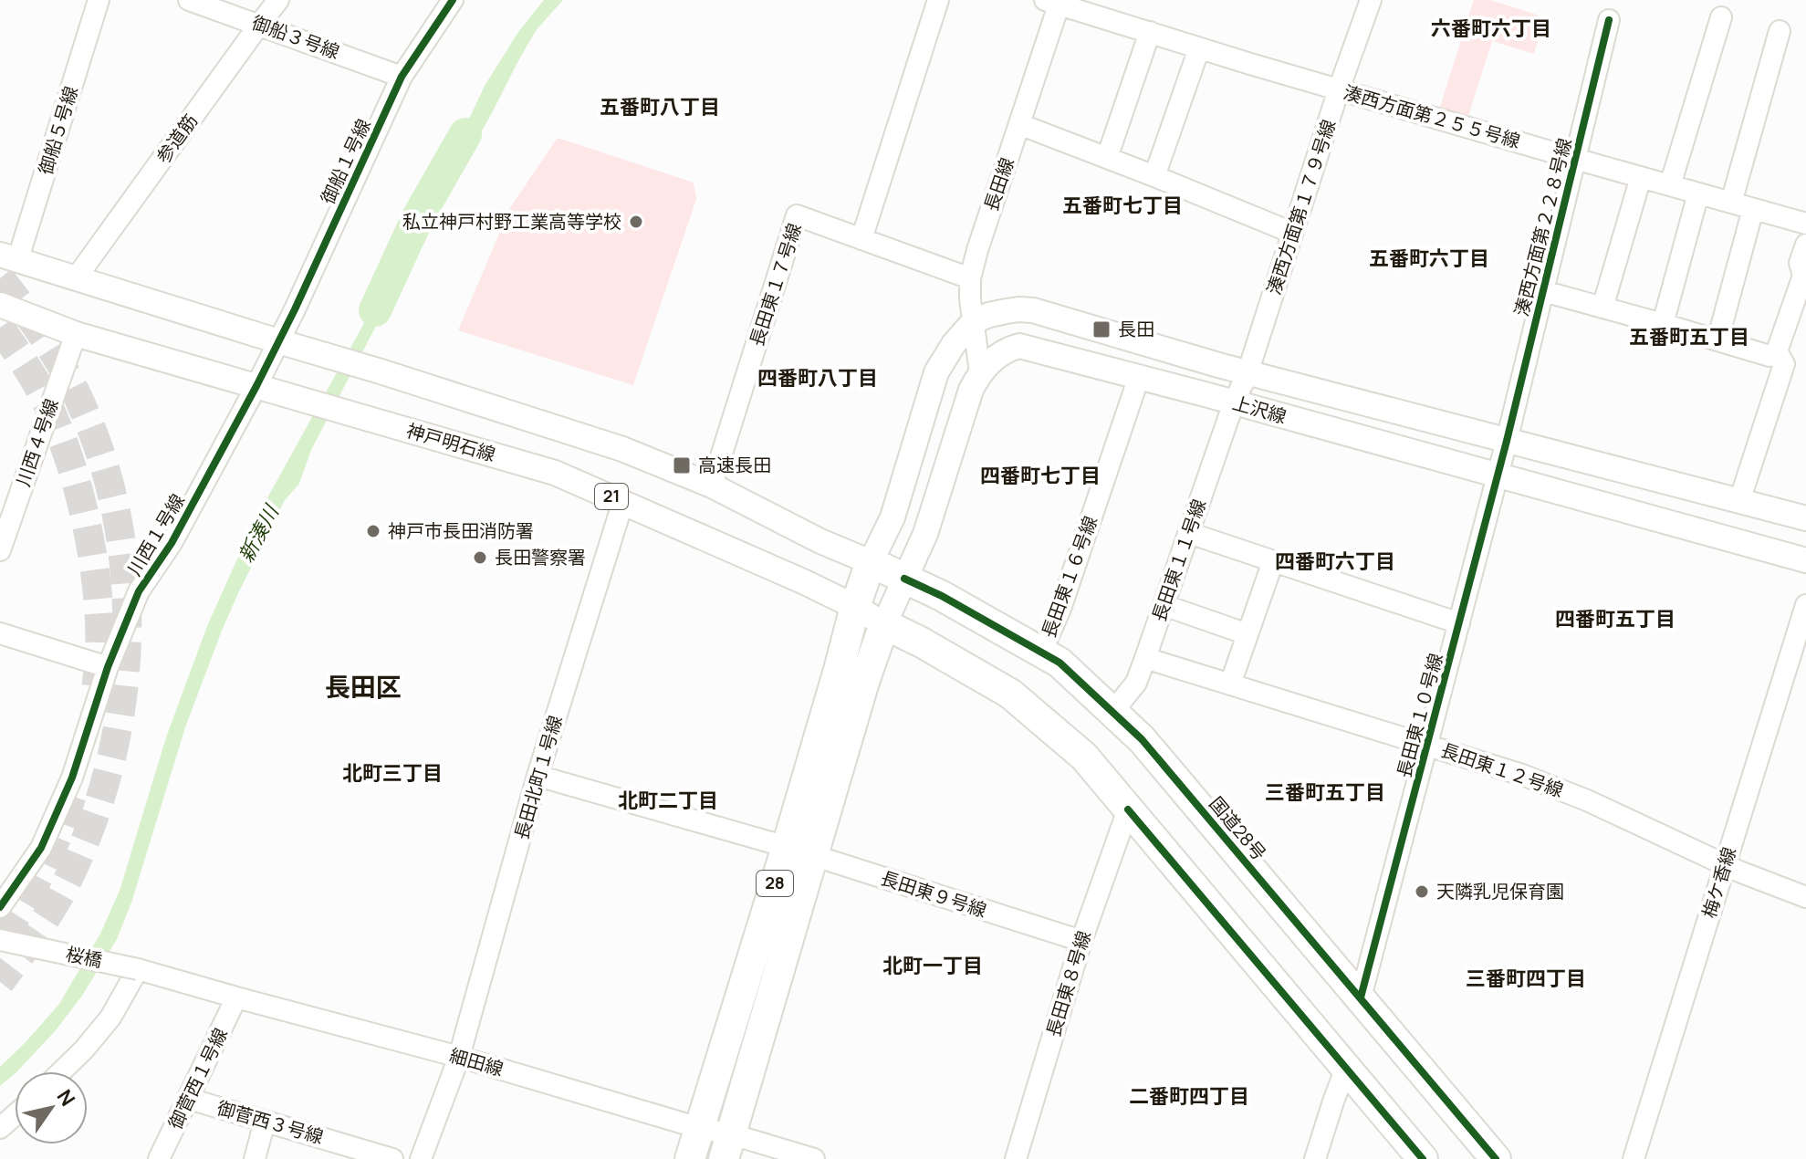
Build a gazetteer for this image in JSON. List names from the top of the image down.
{
  "streets": {
    "highway": ["国道28号", "28"],
    "main road": ["上沢線", "神戸明石線", "21"],
    "street": [
      "御船３号線",
      "湊西方面第２５５号線",
      "御船５号線",
      "参道筋",
      "御船１号線",
      "長田線",
      "湊西方面第１７９号線",
      "湊西方面第２２８号線",
      "長田東１７号線",
      "川西４号線",
      "川西１号線",
      "長田東１１号線",
      "長田東１６号線",
      "長田東１０号線",
      "長田東１２号線",
      "長田北町１号線",
      "梅ケ香線",
      "長田東９号線",
      "桜橋",
      "長田東８号線",
      "細田線",
      "御菅西１号線",
      "御菅西３号線"
    ]
  },
  "crossings": [
    ["御船３号線", "参道筋"],
    ["御船３号線", "御船１号線"],
    ["湊西方面第２５５号線", "長田線"],
    ["湊西方面第２５５号線", "湊西方面第１７９号線"],
    ["湊西方面第２５５号線", "湊西方面第２２８号線"],
    ["御船１号線", "川西１号線"],
    ["長田線", "長田東１７号線"],
    ["長田線", "上沢線"],
    ["湊西方面第１７９号線", "上沢線"],
    ["湊西方面第１７９号線", "長田東１１号線"],
    ["湊西方面第２２８号線", "上沢線"],
    ["湊西方面第２２８号線", "長田東１０号線"],
    ["上沢線", "神戸明石線"],
    ["上沢線", "長田東１１号線"],
    ["上沢線", "長田東１６号線"],
    ["上沢線", "長田東１０号線"],
    ["上沢線", "国道28号"],
    ["上沢線", "28"],
    ["川西４号線", "神戸明石線"],
    ["神戸明石線", "川西１号線"],
    ["神戸明石線", "長田北町１号線"],
    ["神戸明石線", "28"],
    ["長田東１１号線", "長田東１２号線"],
    ["長田東１１号線", "国道28号"],
    ["長田東１６号線", "国道28号"],
    ["長田東１０号線", "長田東１２号線"],
    ["長田東１０号線", "国道28号"],
    ["長田東１２号線", "梅ケ香線"],
    ["長田北町１号線", "長田東９号線"],
    ["長田北町１号線", "細田線"],
    ["国道28号", "28"],
    ["28", "長田東９号線"],
    ["28", "細田線"],
    ["長田東９号線", "長田東８号線"],
    ["桜橋", "細田線"],
    ["細田線", "御菅西１号線"],
    ["御菅西１号線", "御菅西３号線"]
  ],
  "districts": [
    "六番町六丁目",
    "五番町八丁目",
    "五番町七丁目",
    "五番町六丁目",
    "五番町五丁目",
    "四番町八丁目",
    "四番町七丁目",
    "四番町六丁目",
    "四番町五丁目",
    "長田区",
    "北町三丁目",
    "三番町五丁目",
    "北町二丁目",
    "北町一丁目",
    "三番町四丁目",
    "二番町四丁目"
  ],
  "water": ["新湊川"],
  "places": {
    "other": [
      "私立神戸村野工業高等学校",
      "神戸市長田消防署",
      "長田警察署",
      "天隣乳児保育園"
    ],
    "transit": ["長田", "高速長田"]
  },
  "north": "top right"
}
